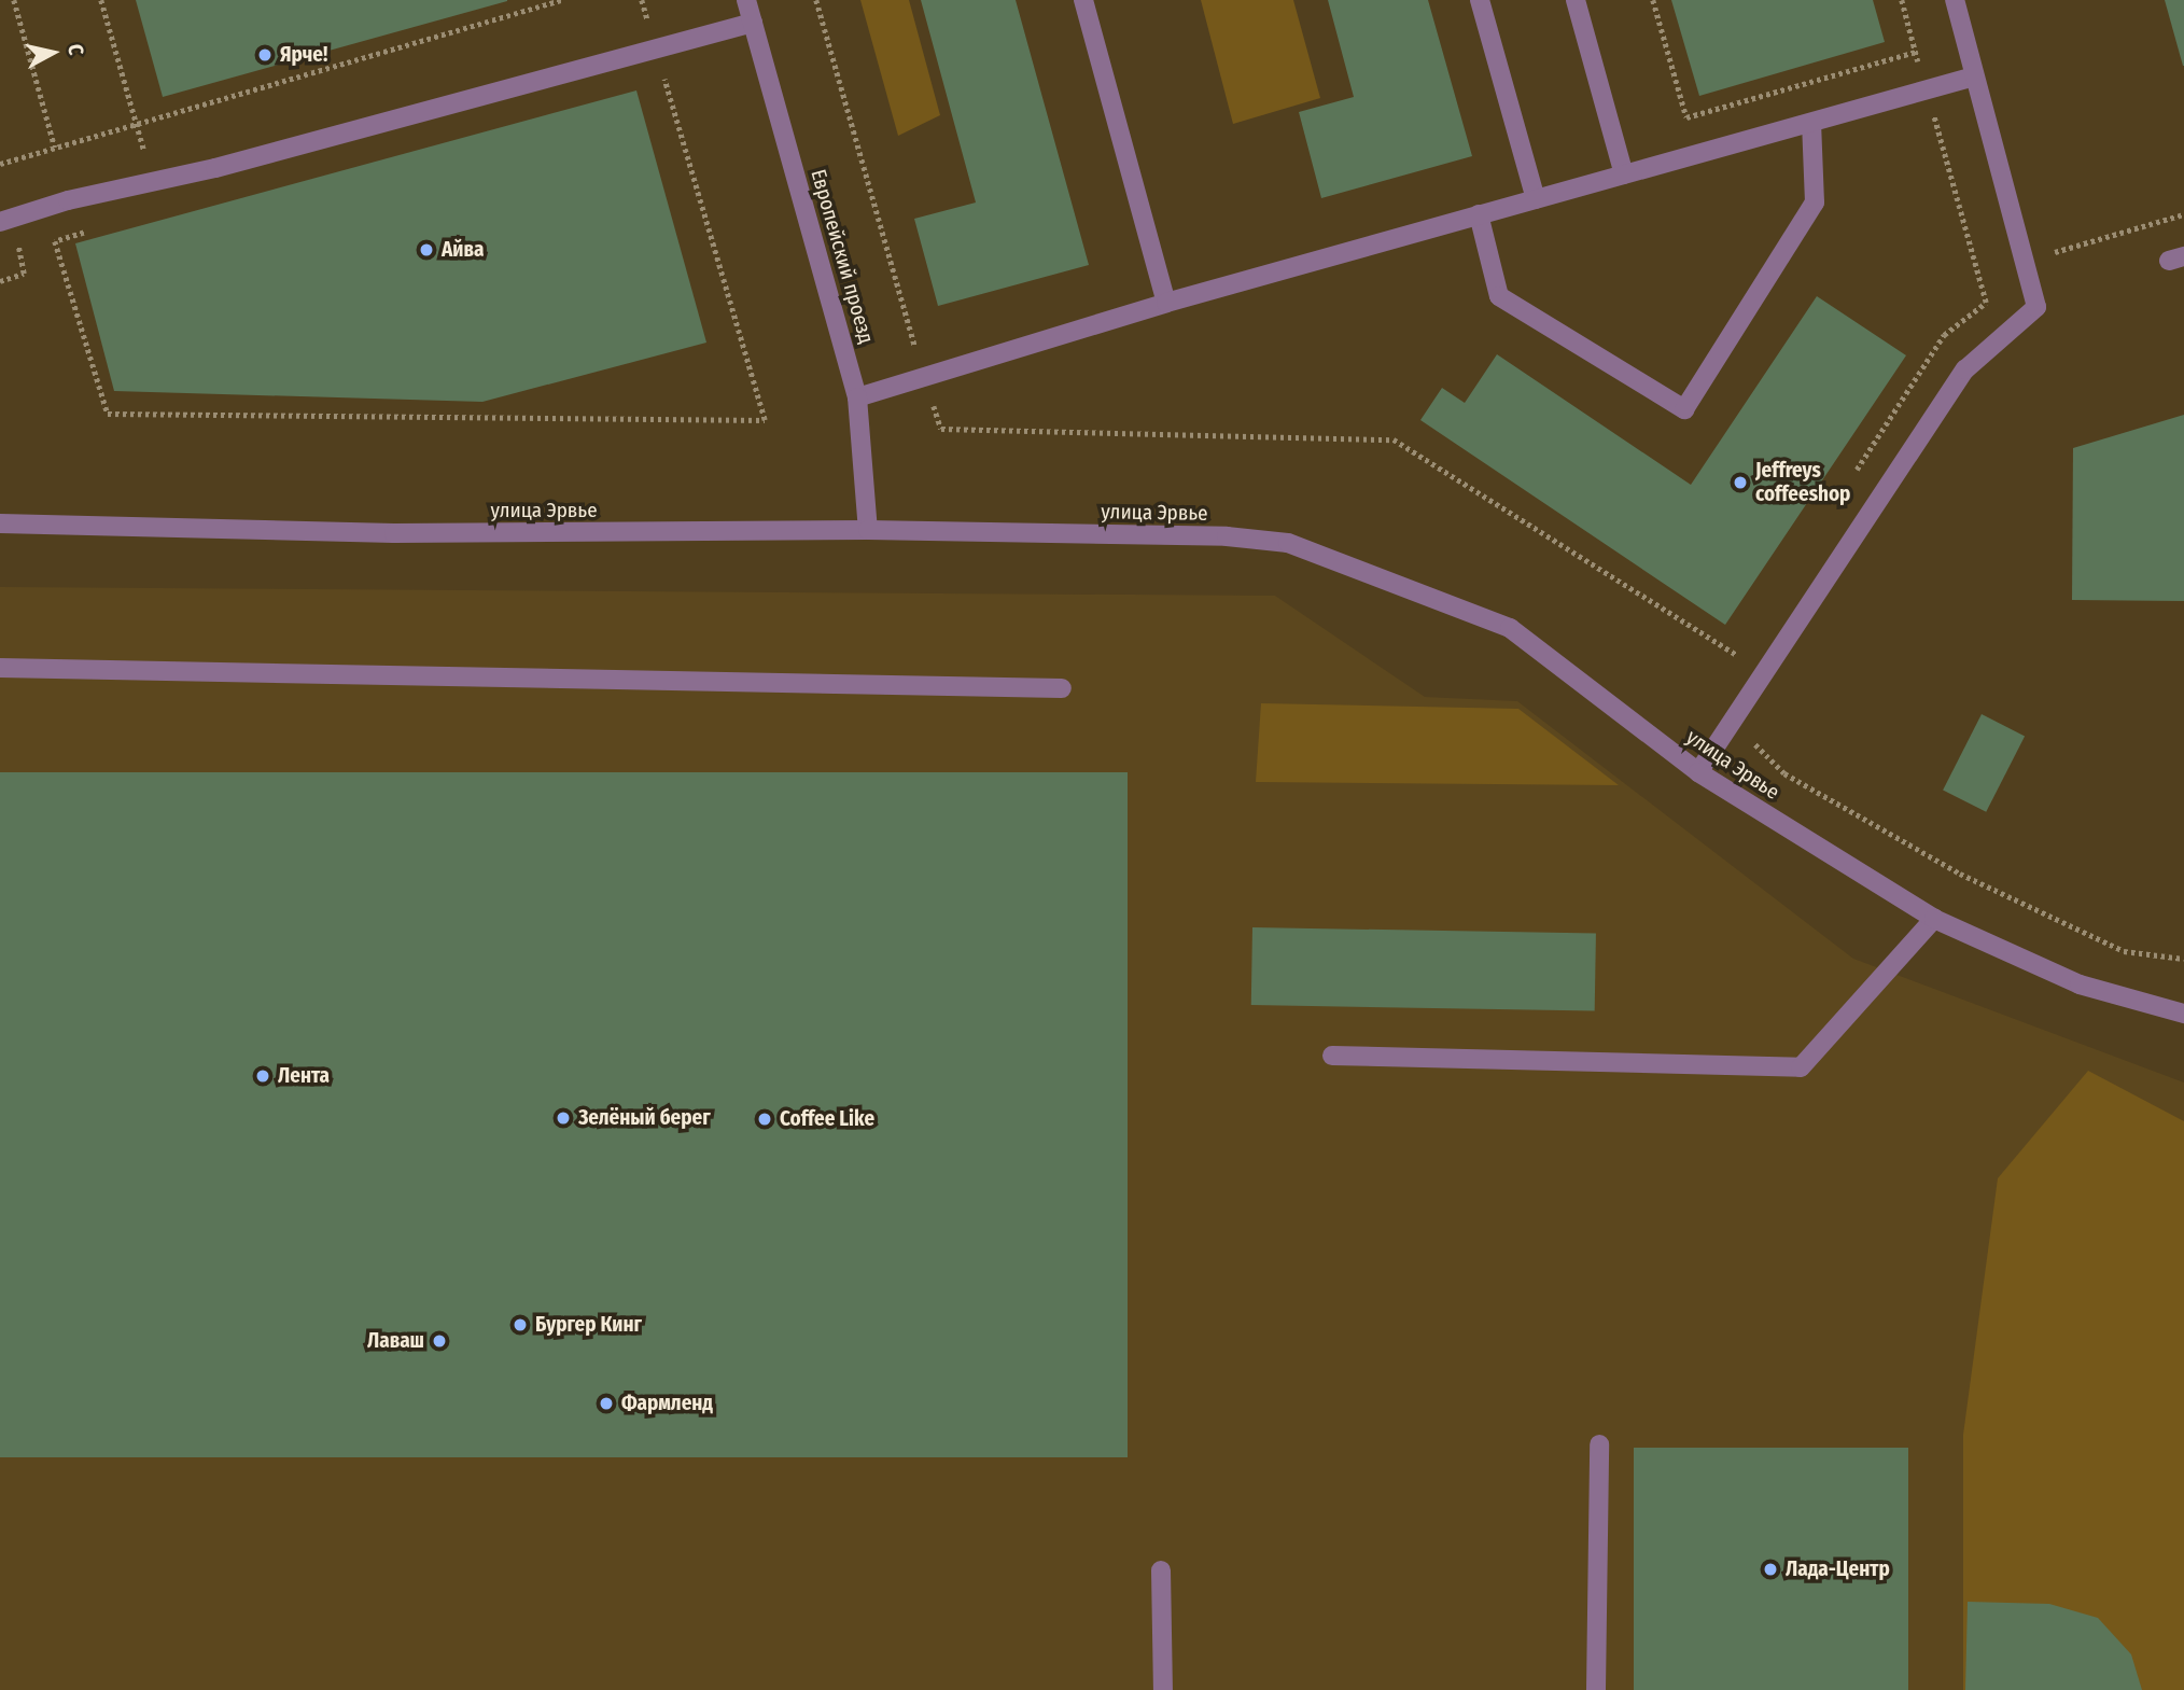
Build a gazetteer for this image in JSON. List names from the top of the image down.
{
  "streets": {
    "street": ["Европейский проезд", "улица Эрвье"]
  },
  "crossings": [
    ["Европейский проезд", "улица Эрвье"]
  ],
  "places": [
    "Ярче!",
    "Айва",
    "Jeffreys coffeeshop",
    "Лента",
    "Зелёный берег",
    "Coffee Like",
    "Бургер Кинг",
    "Лаваш",
    "Фармленд",
    "Лада-Центр"
  ],
  "north": "right"
}
